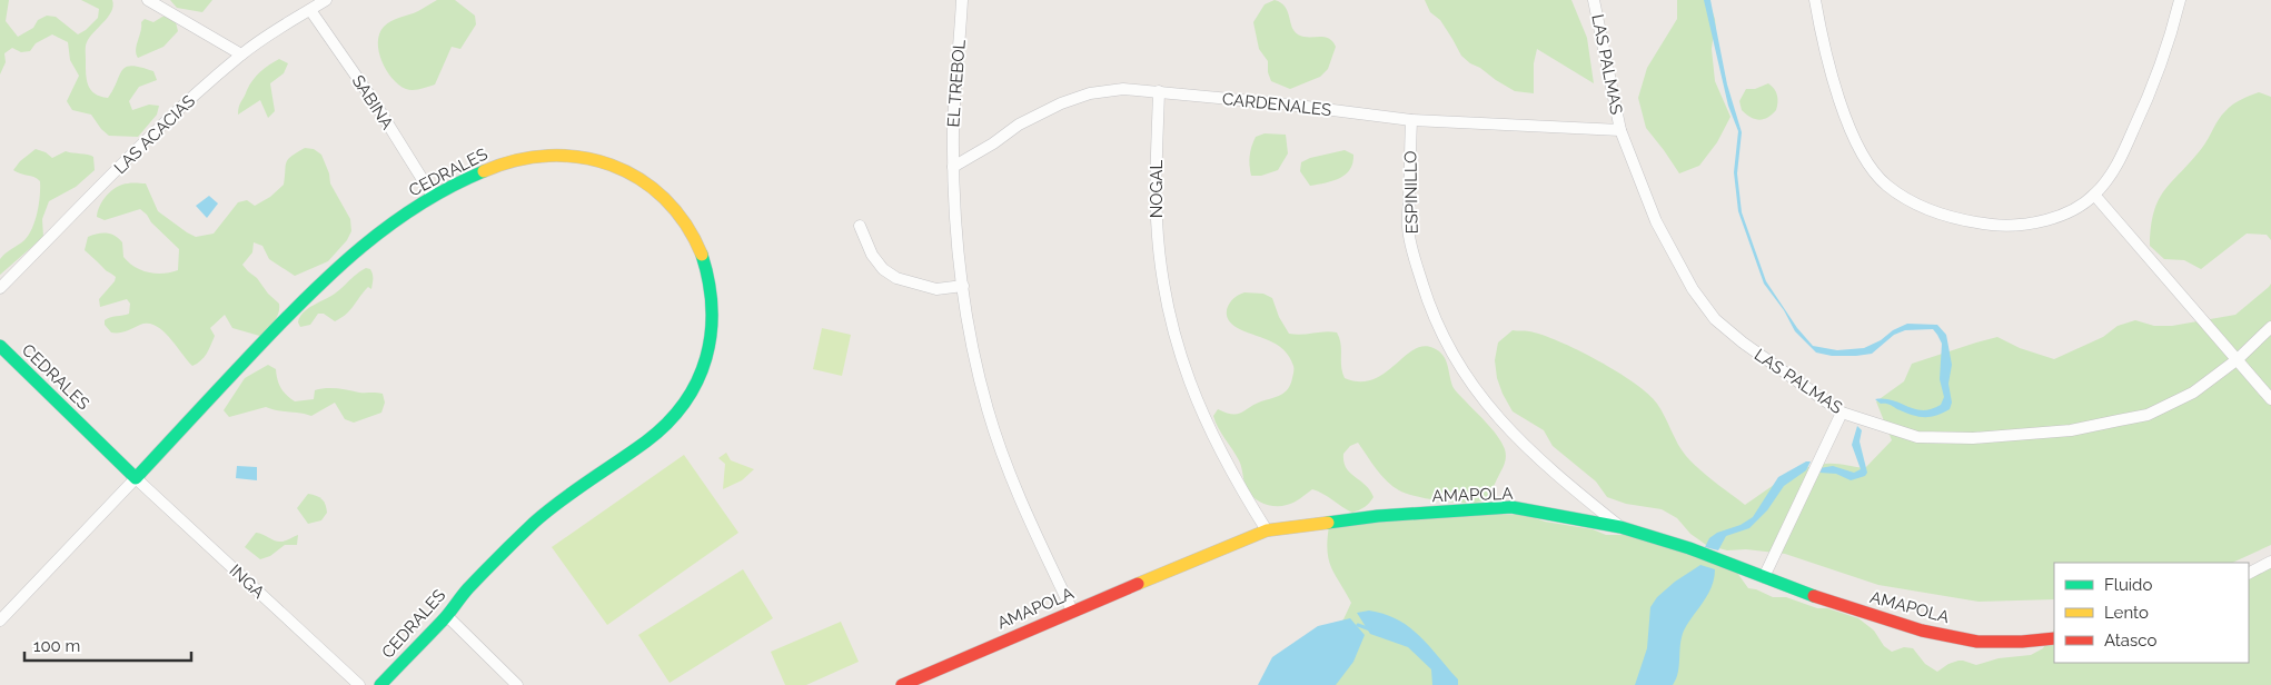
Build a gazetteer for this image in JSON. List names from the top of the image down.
{
  "streets": {
    "street": [
      "LAS PALMAS",
      "EL TREBOL",
      "SABINA",
      "CARDENALES",
      "LAS ACACIAS",
      "CEDRALES",
      "NOGAL",
      "ESPINILLO",
      "AMAPOLA",
      "INGA"
    ]
  },
  "crossings": [
    ["LAS PALMAS", "CARDENALES"],
    ["EL TREBOL", "CARDENALES"],
    ["EL TREBOL", "AMAPOLA"],
    ["SABINA", "LAS ACACIAS"],
    ["SABINA", "CEDRALES"],
    ["CARDENALES", "NOGAL"],
    ["CARDENALES", "ESPINILLO"],
    ["CEDRALES", "INGA"],
    ["NOGAL", "AMAPOLA"],
    ["ESPINILLO", "AMAPOLA"]
  ],
  "legend": ["Fluido", "Lento", "Atasco"],
  "scale_bar": "100 m"
}
